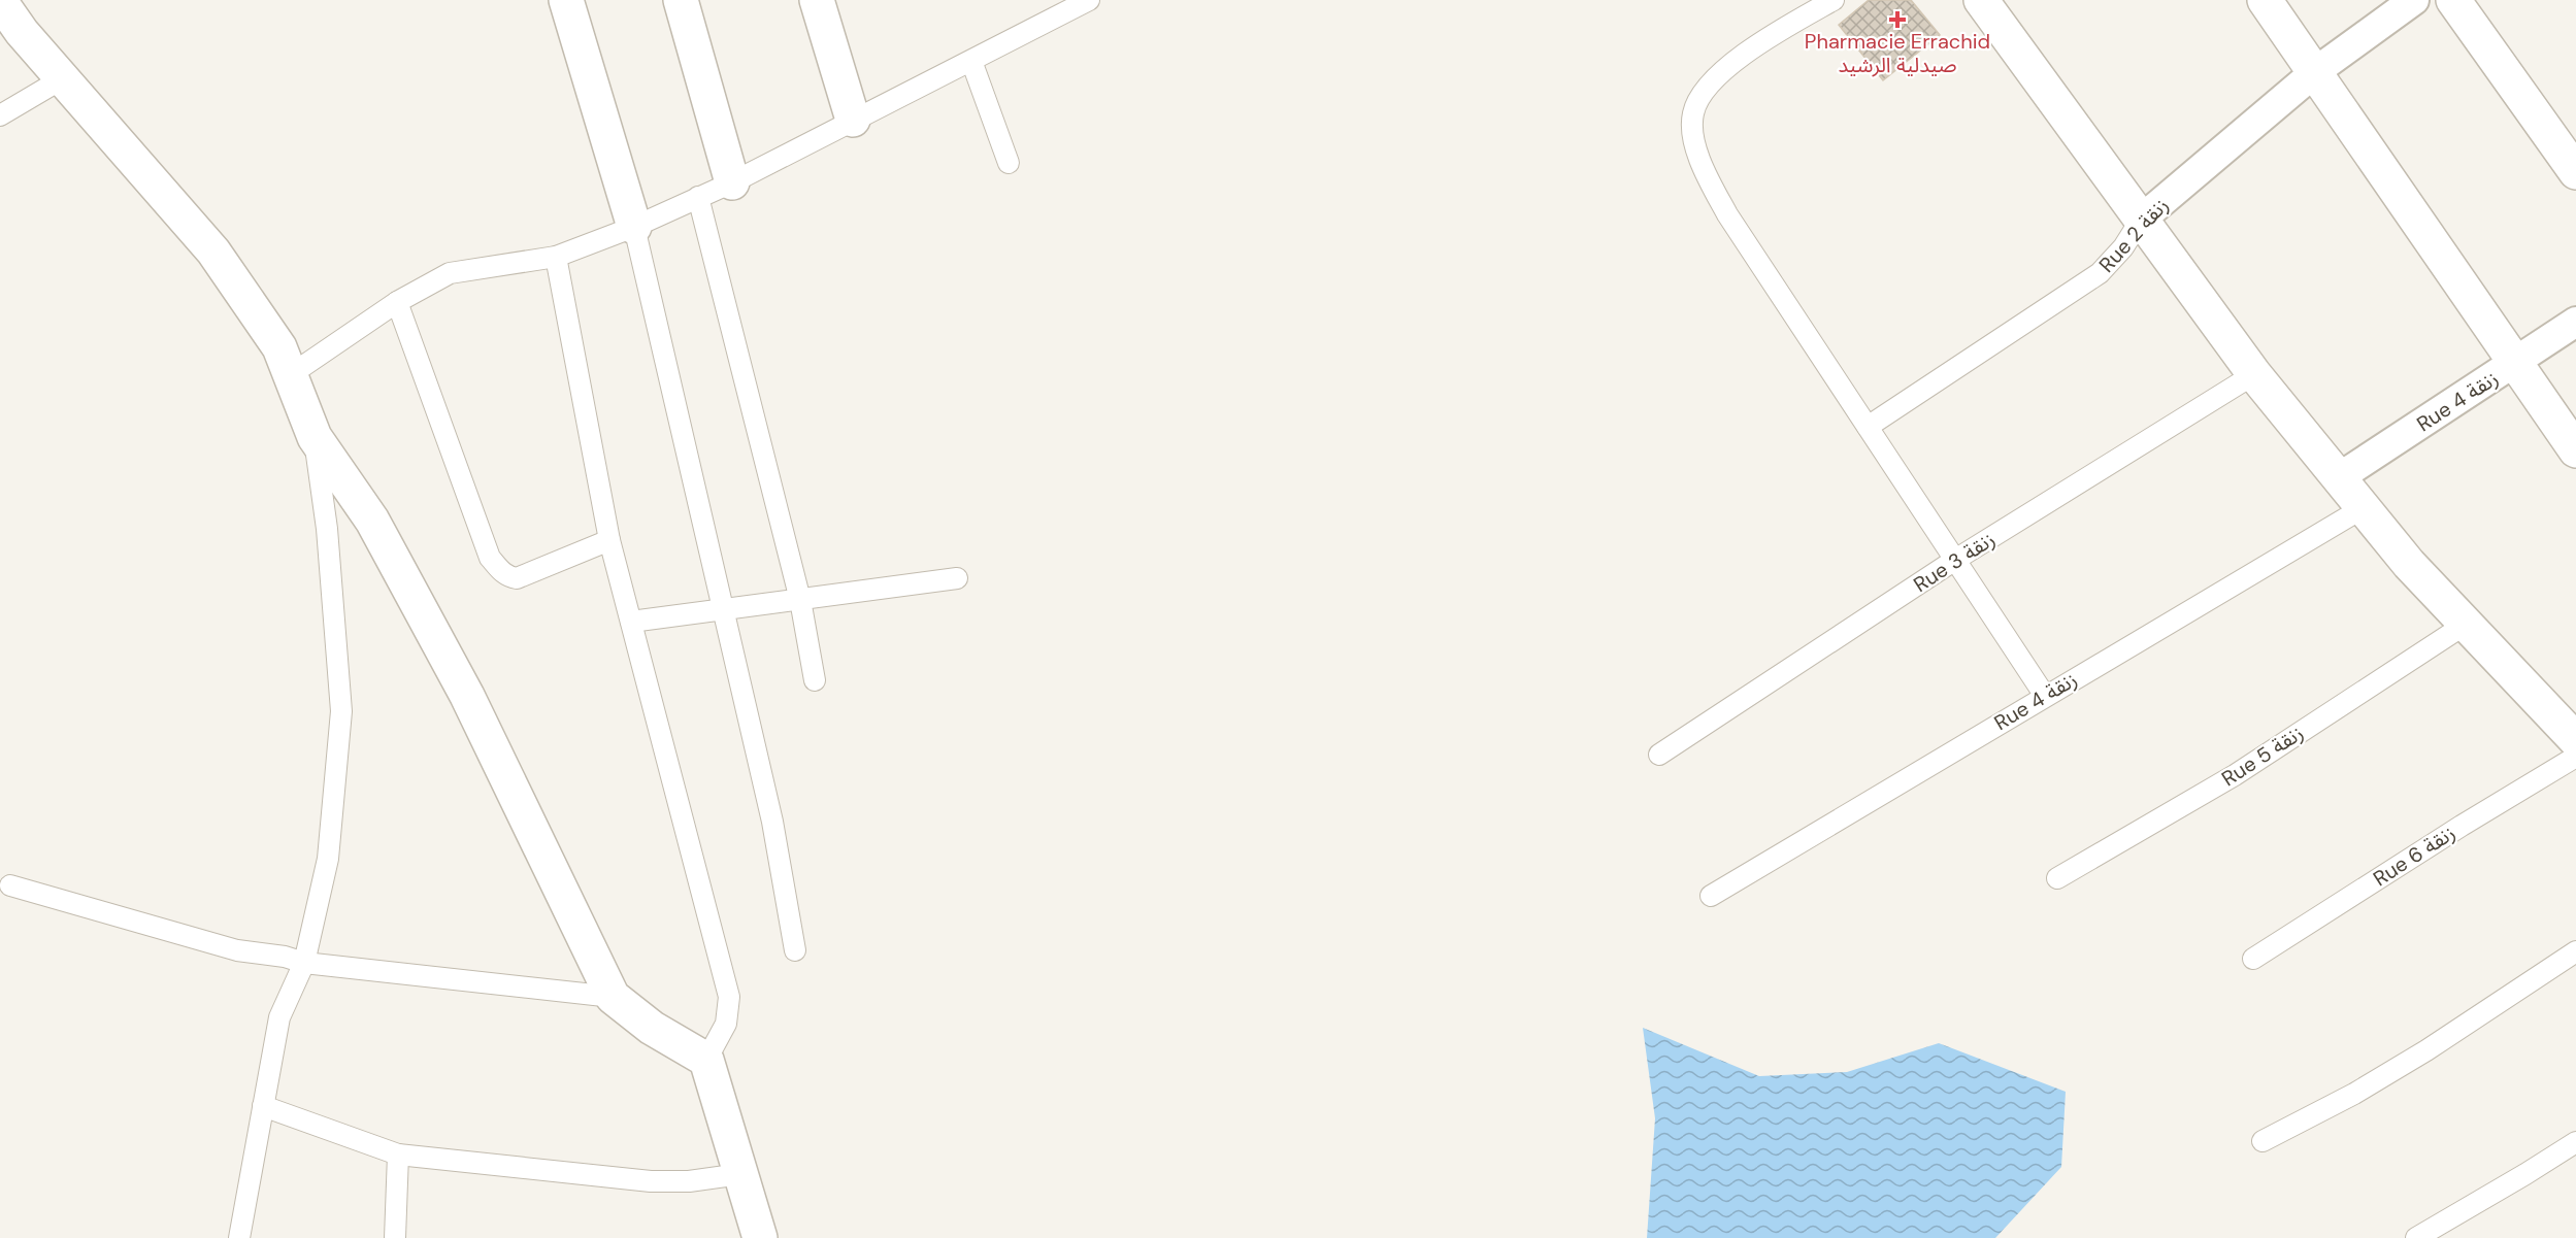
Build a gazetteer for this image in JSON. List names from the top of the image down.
{
  "streets": {
    "street": ["Rue 2 زنقة", "Rue 4 زنقة"],
    "lane": ["Rue 3 زنقة", "Rue 5 زنقة", "Rue 6 زنقة"]
  },
  "places": {
    "health": ["Pharmacie Errachid صيدلية الرشيد"]
  }
}
